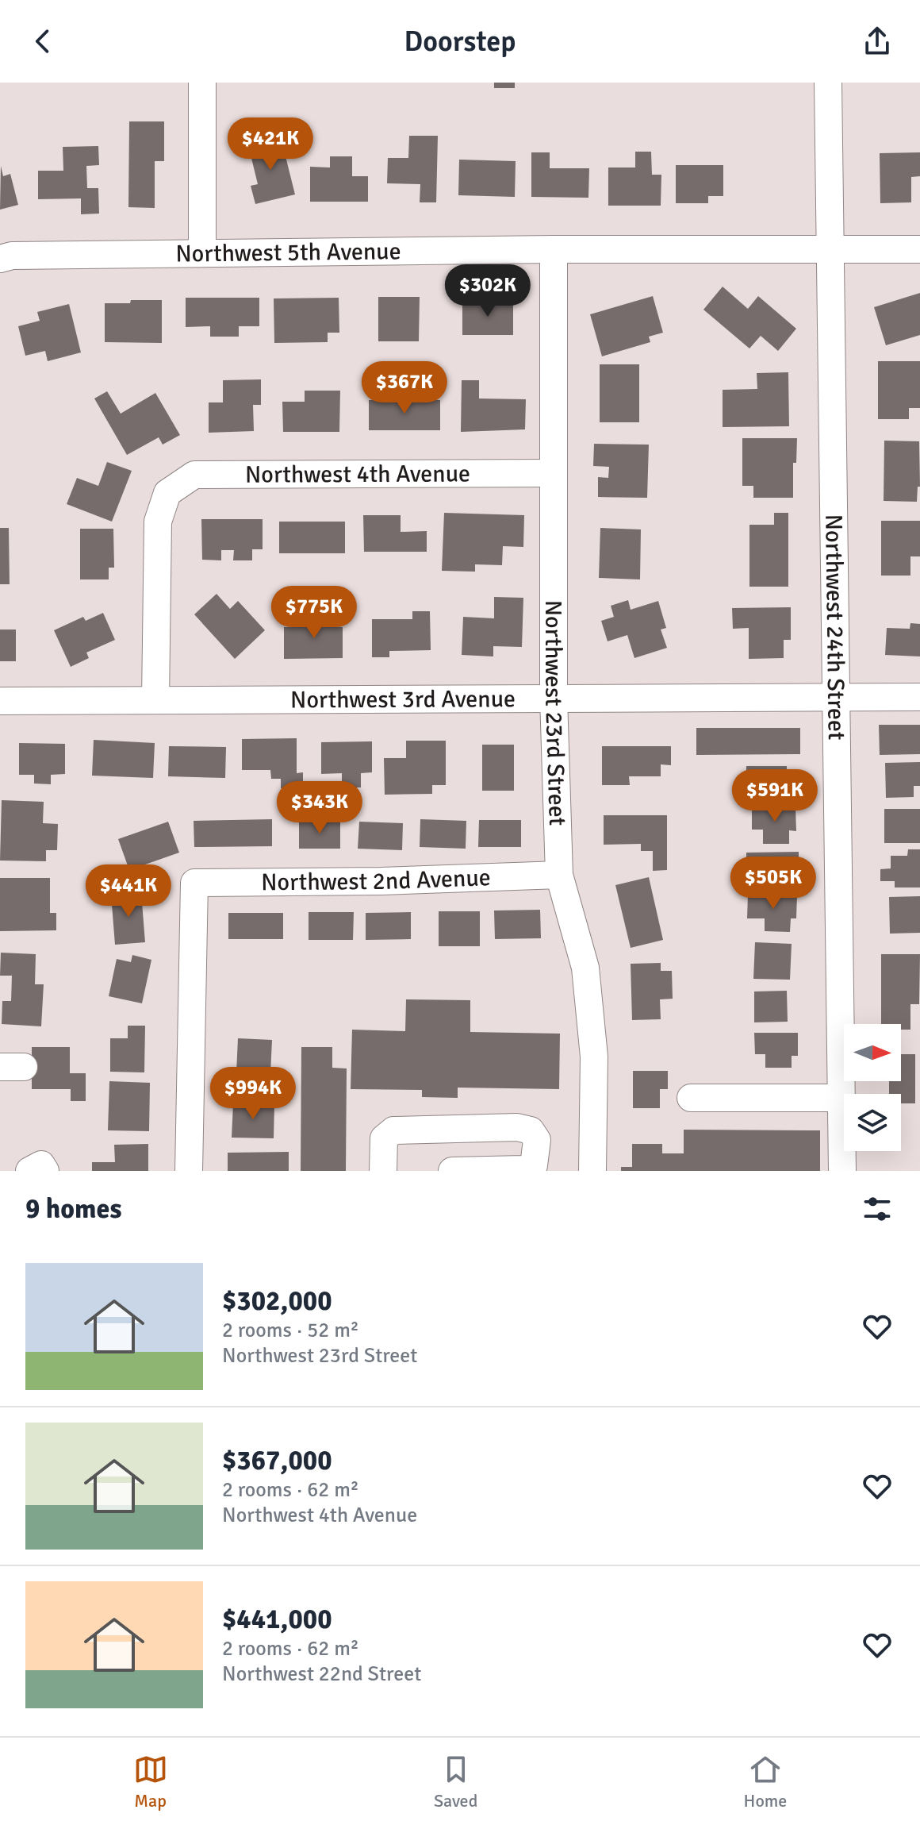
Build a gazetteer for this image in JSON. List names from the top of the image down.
{
  "streets": {
    "street": [
      "Northwest 5th Avenue",
      "Northwest 4th Avenue",
      "Northwest 24th Street",
      "Northwest 3rd Avenue",
      "Northwest 23rd Street",
      "Northwest 2nd Avenue"
    ]
  },
  "crossings": [
    ["Northwest 5th Avenue", "Northwest 24th Street"],
    ["Northwest 5th Avenue", "Northwest 23rd Street"],
    ["Northwest 4th Avenue", "Northwest 3rd Avenue"],
    ["Northwest 4th Avenue", "Northwest 23rd Street"],
    ["Northwest 24th Street", "Northwest 3rd Avenue"],
    ["Northwest 3rd Avenue", "Northwest 23rd Street"],
    ["Northwest 23rd Street", "Northwest 2nd Avenue"]
  ],
  "north": "right",
  "page": {
    "header": "Doorstep",
    "price": [
      "$421K",
      "$302K",
      "$367K",
      "$775K",
      "$591K",
      "$343K",
      "$505K",
      "$441K",
      "$994K"
    ],
    "heading": "9 homes",
    "list": [
      {
        "name": "$302,000",
        "note": "2 rooms · 52 m² · Northwest 23rd Street"
      },
      {
        "name": "$367,000",
        "note": "2 rooms · 62 m² · Northwest 4th Avenue"
      },
      {
        "name": "$441,000",
        "note": "2 rooms · 62 m² · Northwest 22nd Street"
      }
    ],
    "tabs": ["Map", "Saved", "Home"]
  }
}
